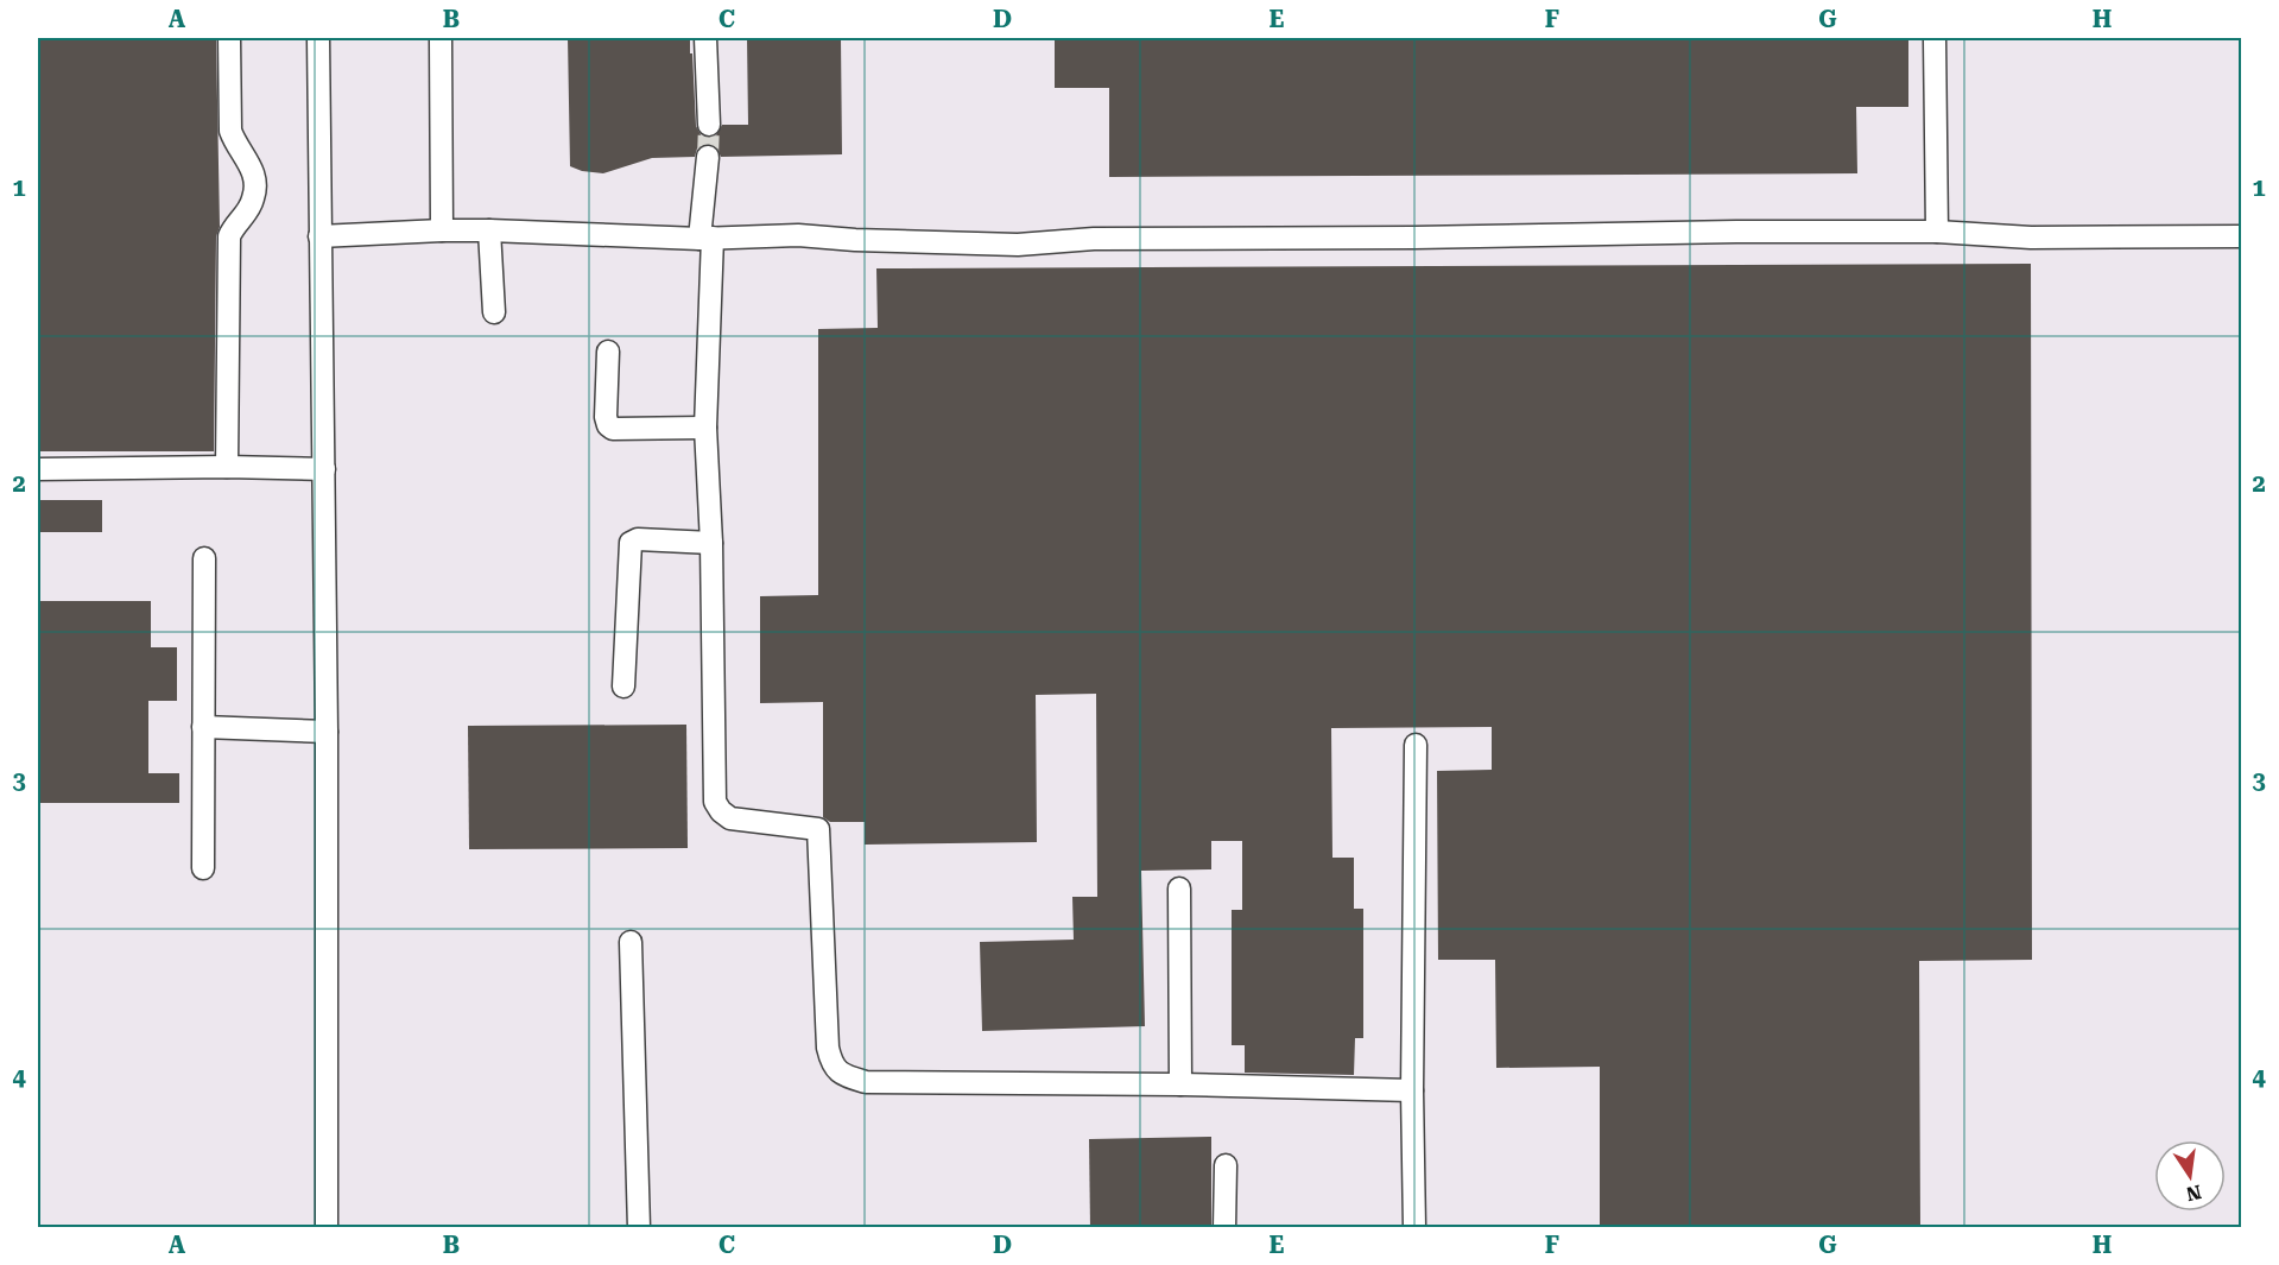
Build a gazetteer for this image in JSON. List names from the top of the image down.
{
  "north": "bottom",
  "grid": {
    "columns": [
      "A",
      "B",
      "C",
      "D",
      "E",
      "F",
      "G",
      "H"
    ],
    "rows": [
      "1",
      "2",
      "3",
      "4"
    ]
  }
}
